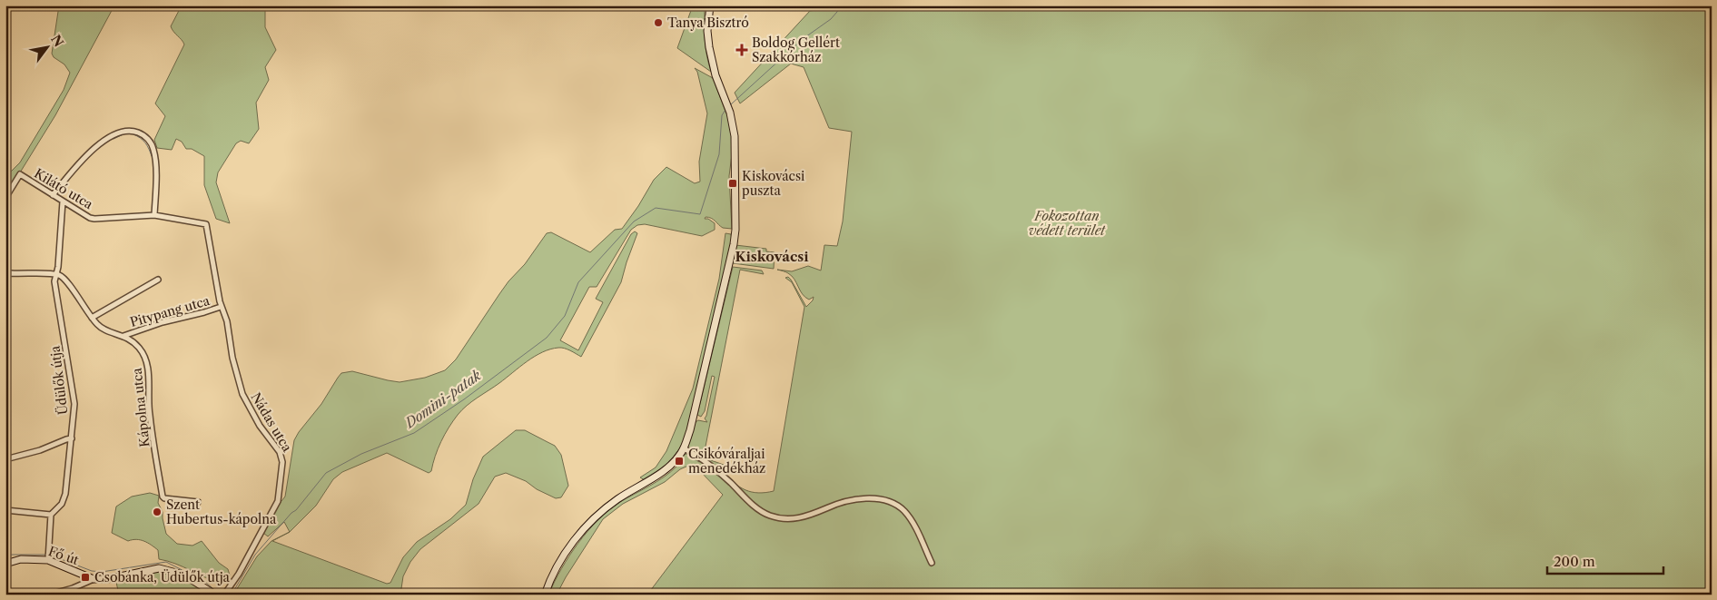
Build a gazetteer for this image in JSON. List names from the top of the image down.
{
  "streets": {
    "main road": ["Fő út"],
    "street": [
      "Kilátó utca",
      "Pitypang utca",
      "Üdülők útja",
      "Kápolna utca",
      "Nádas utca"
    ]
  },
  "crossings": [
    ["Kilátó utca", "Üdülők útja"],
    ["Kilátó utca", "Nádas utca"],
    ["Pitypang utca", "Kápolna utca"],
    ["Pitypang utca", "Nádas utca"],
    ["Üdülők útja", "Kápolna utca"]
  ],
  "districts": ["Kiskovácsi"],
  "water": ["Domini-patak"],
  "parks": ["Fokozottan védett terület"],
  "places": {
    "other": ["Tanya Bisztró", "Szent Hubertus-kápolna"],
    "health": ["Boldog Gellért Szakkórház"],
    "transit": ["Kiskovácsi puszta", "Csikóváraljai menedékház", "Csobánka, Üdülők útja"]
  },
  "scale_bar": "200 m",
  "north": "top right"
}
